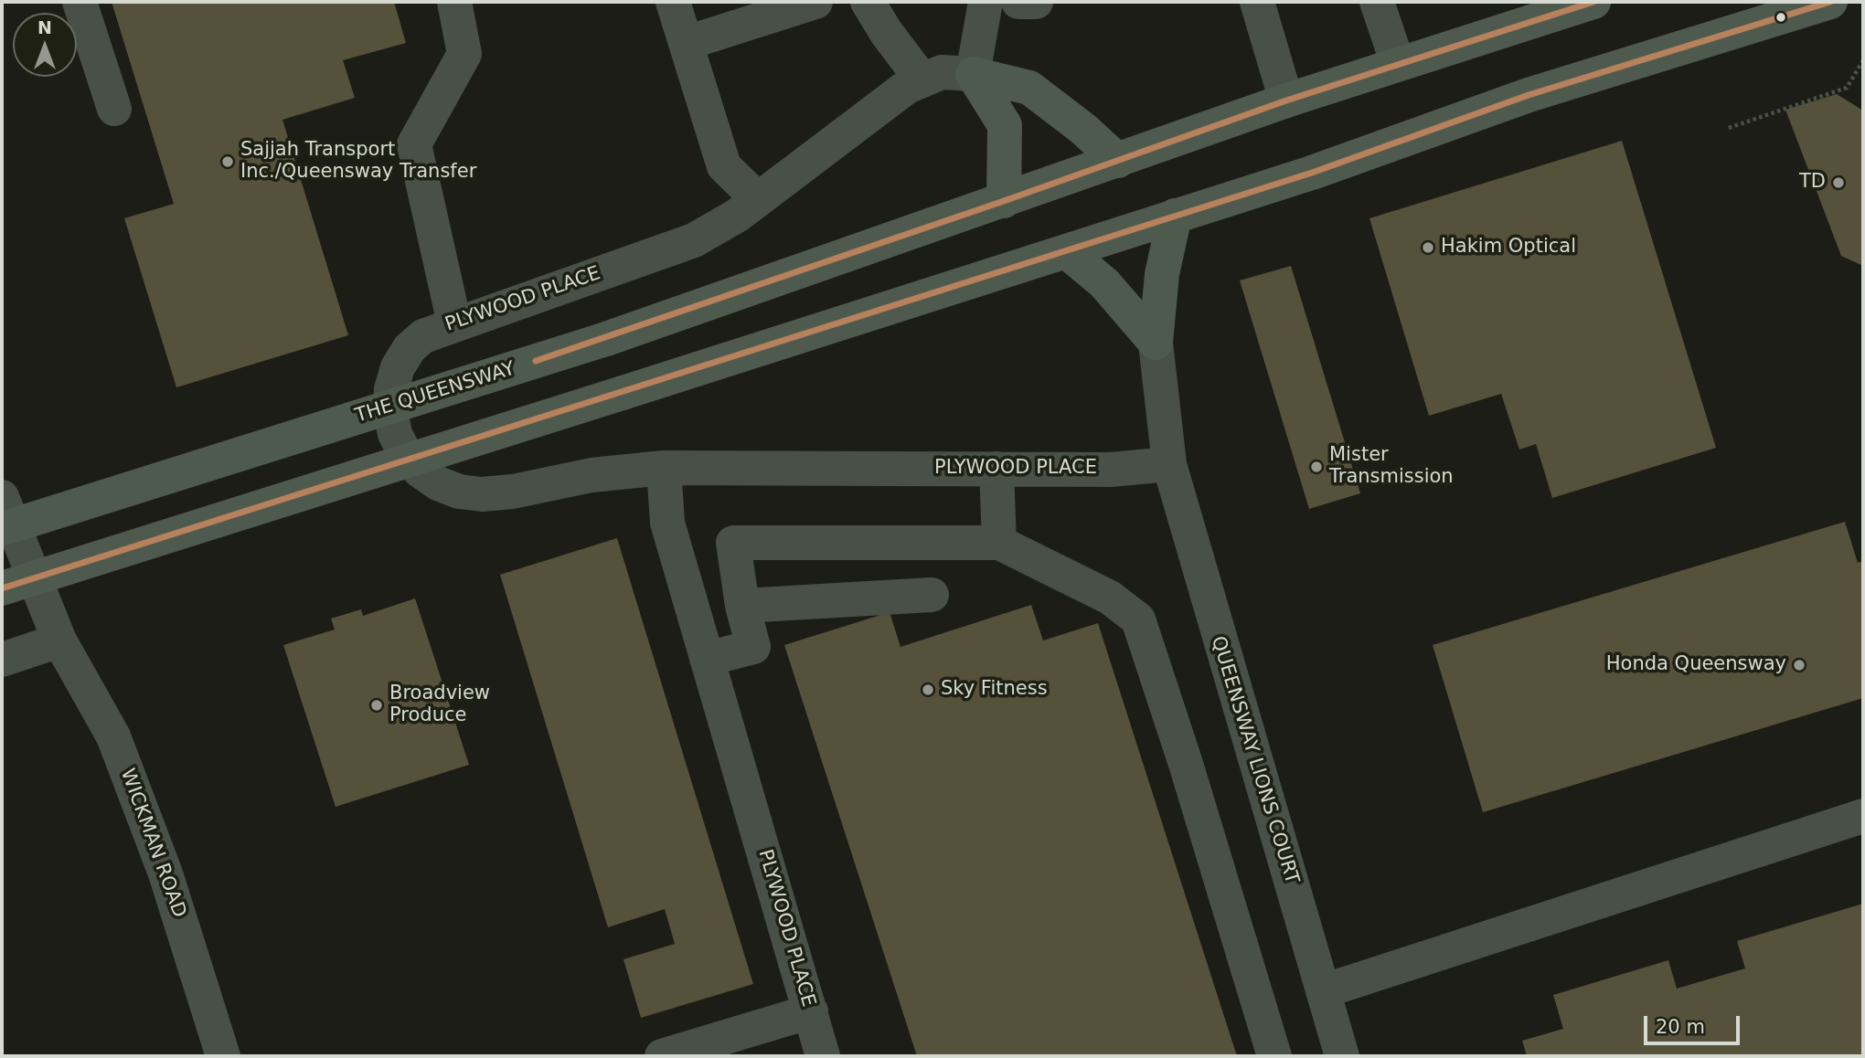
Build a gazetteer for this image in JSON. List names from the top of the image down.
{
  "streets": {
    "main road": ["THE QUEENSWAY"],
    "street": ["PLYWOOD PLACE", "QUEENSWAY LIONS COURT", "WICKMAN ROAD"]
  },
  "crossings": [
    ["PLYWOOD PLACE", "QUEENSWAY LIONS COURT"]
  ],
  "places": [
    "Sajjah Transport Inc./Queensway Transfer",
    "TD",
    "Hakim Optical",
    "Mister Transmission",
    "Honda Queensway",
    "Sky Fitness",
    "Broadview Produce"
  ],
  "scale_bar": "20 m",
  "north": "top"
}
